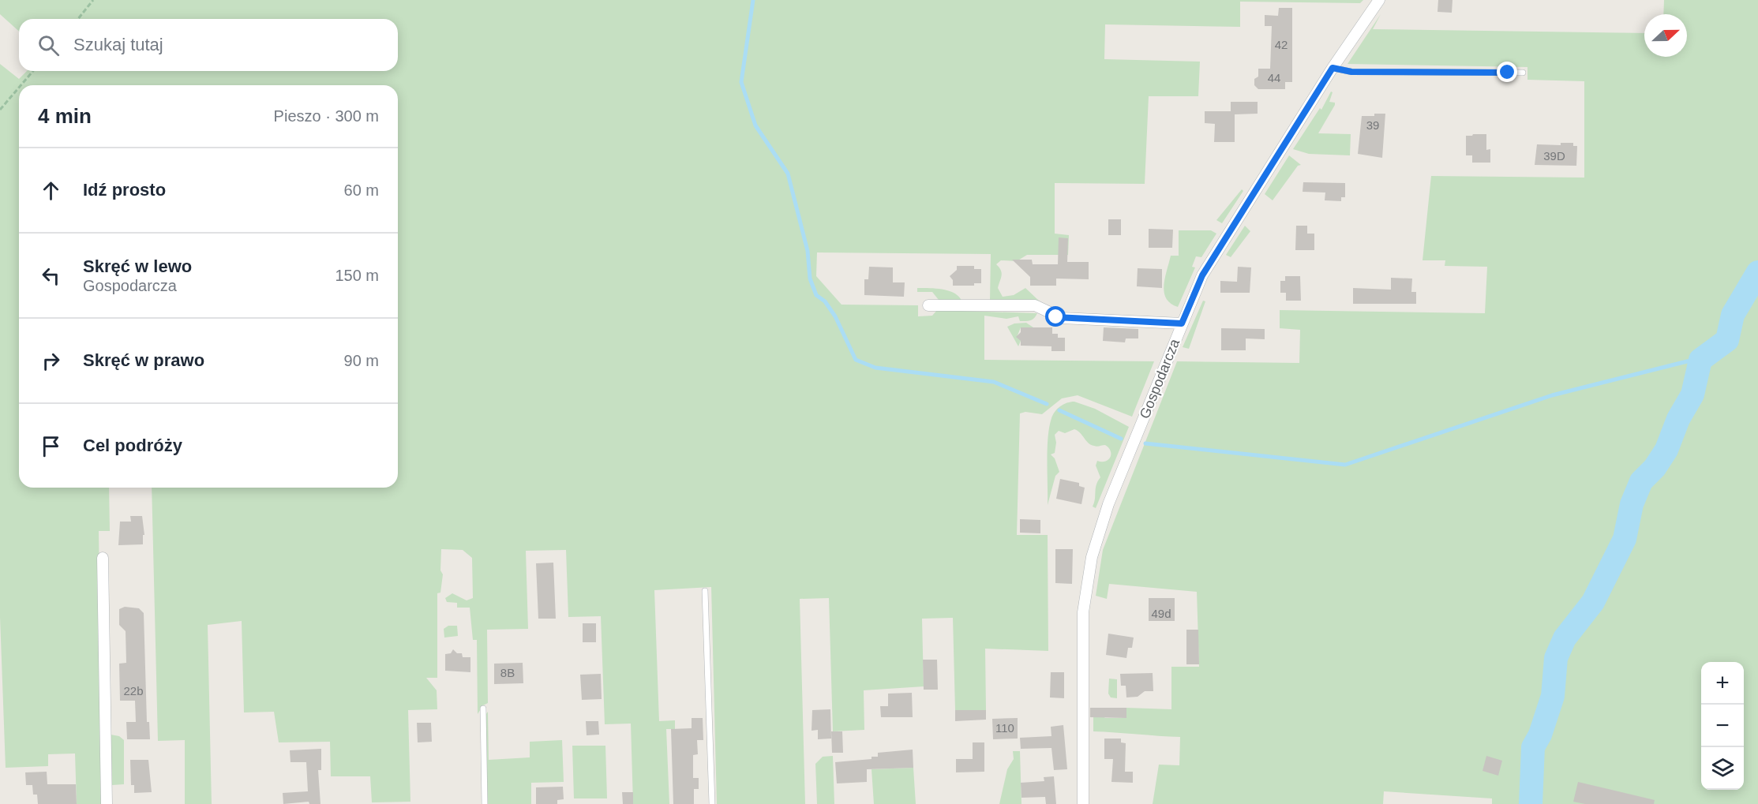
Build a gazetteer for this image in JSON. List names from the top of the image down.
{
  "streets": {
    "street": ["Gospodarcza"]
  },
  "house_numbers": [
    "42",
    "44",
    "39",
    "39D",
    "49d",
    "8B",
    "22b",
    "110"
  ],
  "north": "right",
  "page": {
    "search": "Szukaj tutaj",
    "heading": ["4 min", "Pieszo · 300 m"],
    "list": [
      ["Idź prosto", "60 m"],
      ["Skręć w lewo", "Gospodarcza", "150 m"],
      ["Skręć w prawo", "90 m"],
      "Cel podróży"
    ],
    "map_buttons": ["+", "−"]
  }
}
